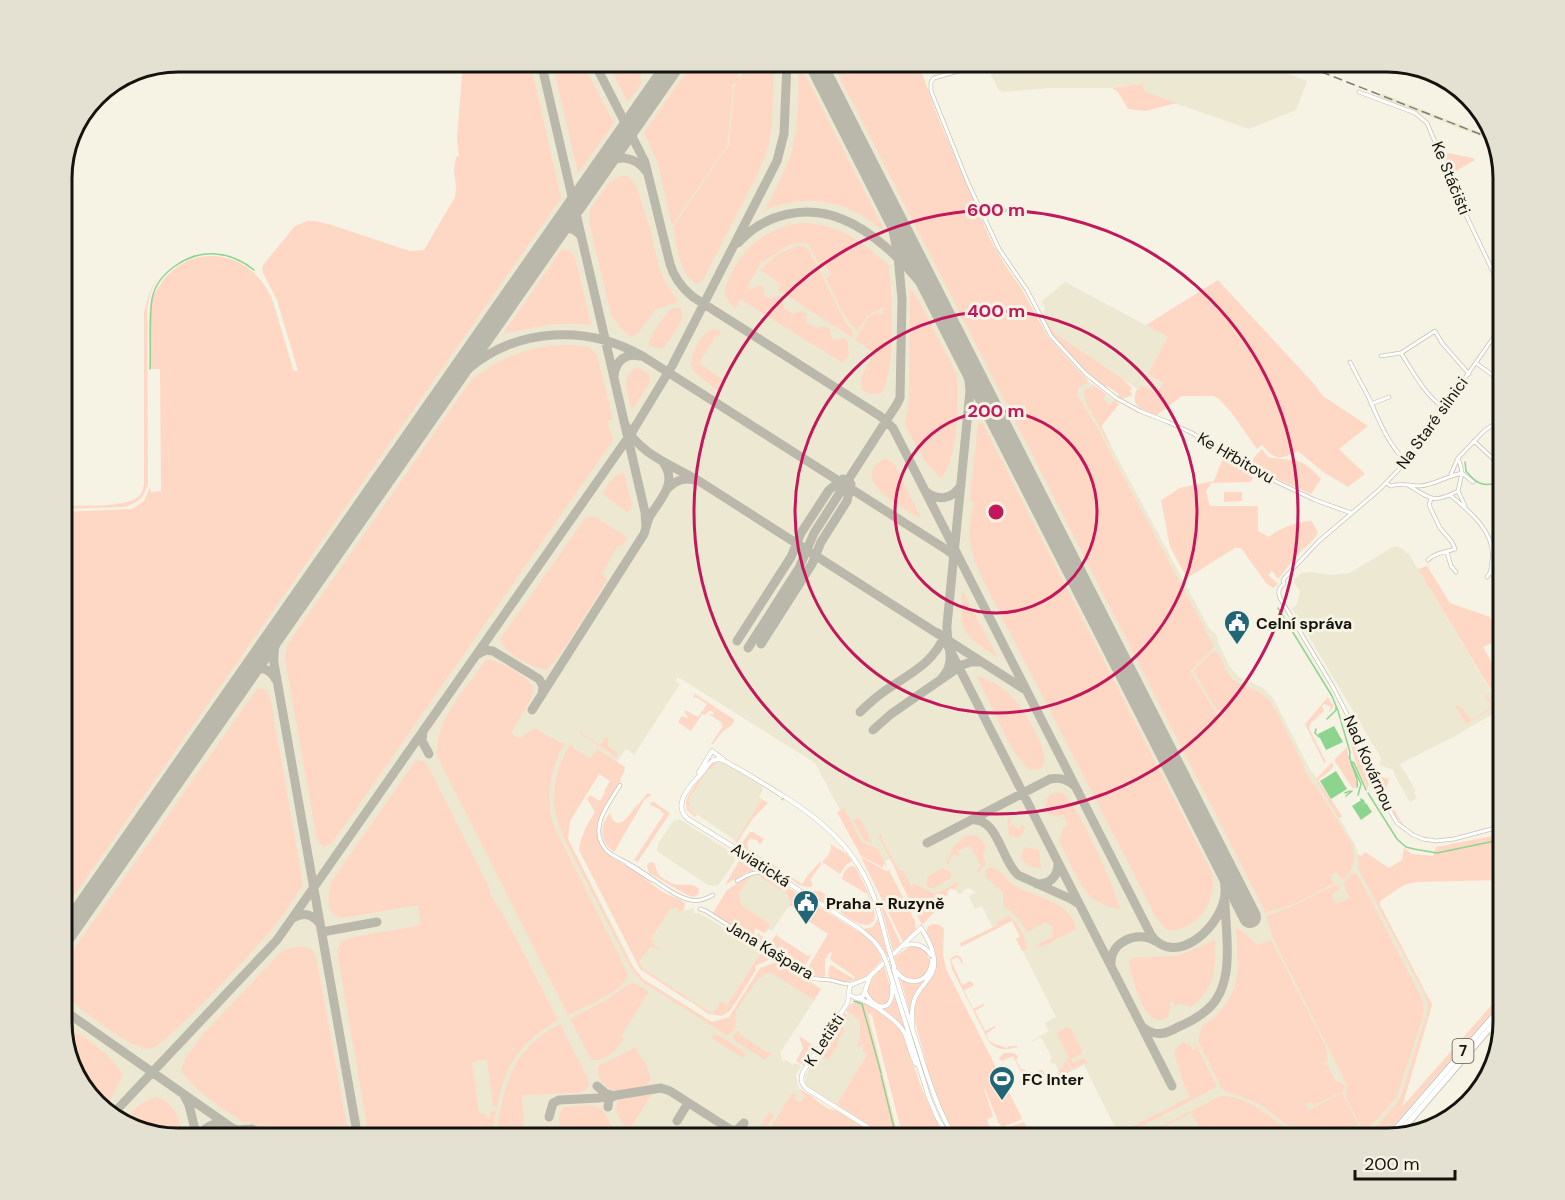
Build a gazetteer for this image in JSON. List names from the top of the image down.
{
  "streets": {
    "highway": ["7"],
    "main road": ["Aviatická", "K Letišti"],
    "street": [
      "Ke Stáčišti",
      "Na Staré silnici",
      "Ke Hřbitovu",
      "Nad Kovárnou",
      "Jana Kašpara"
    ]
  },
  "crossings": [
    ["Na Staré silnici", "Ke Hřbitovu"],
    ["Na Staré silnici", "Nad Kovárnou"],
    ["Jana Kašpara", "K Letišti"]
  ],
  "places": {
    "public building": ["Celní správa", "Praha - Ruzyně"],
    "sports": ["FC Inter"]
  },
  "scale_bar": "200 m",
  "rings": ["600 m", "400 m", "200 m"]
}
